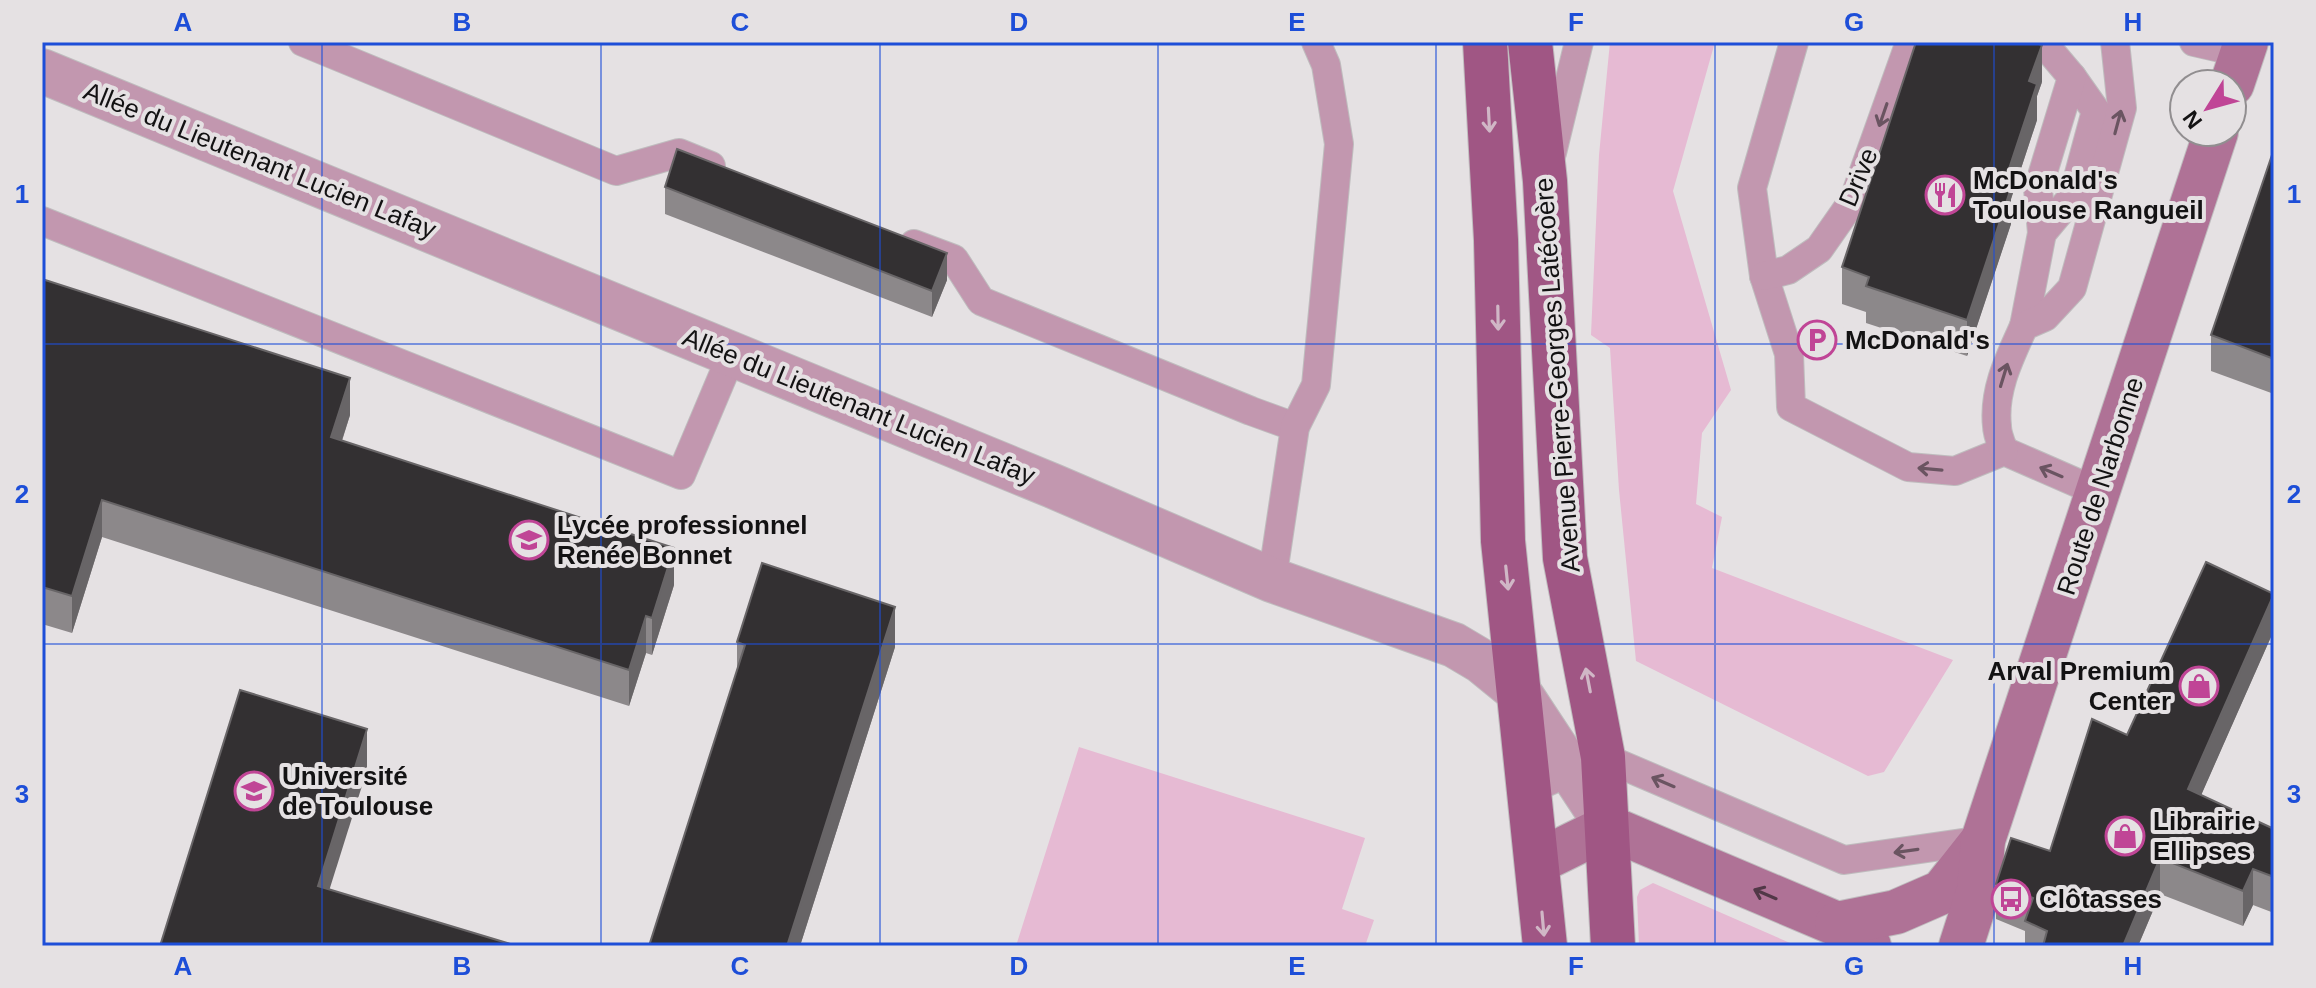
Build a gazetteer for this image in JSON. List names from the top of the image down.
{
  "streets": {
    "main road": ["Avenue Pierre-Georges Latécoère", "Route de Narbonne"],
    "street": ["Allée du Lieutenant Lucien Lafay"],
    "lane": ["Drive"]
  },
  "crossings": [
    ["Allée du Lieutenant Lucien Lafay", "Avenue Pierre-Georges Latécoère"],
    ["Avenue Pierre-Georges Latécoère", "Route de Narbonne"]
  ],
  "places": {
    "restaurant": ["McDonald's Toulouse Rangueil"],
    "parking": ["McDonald's"],
    "school or university": ["Lycée professionnel Renée Bonnet", "Université de Toulouse"],
    "shop": ["Arval Premium Center", "Librairie Ellipses"],
    "bus stop": ["Clôtasses"]
  },
  "north": "bottom left",
  "grid": {
    "columns": [
      "A",
      "B",
      "C",
      "D",
      "E",
      "F",
      "G",
      "H"
    ],
    "rows": ["1", "2", "3"]
  }
}
